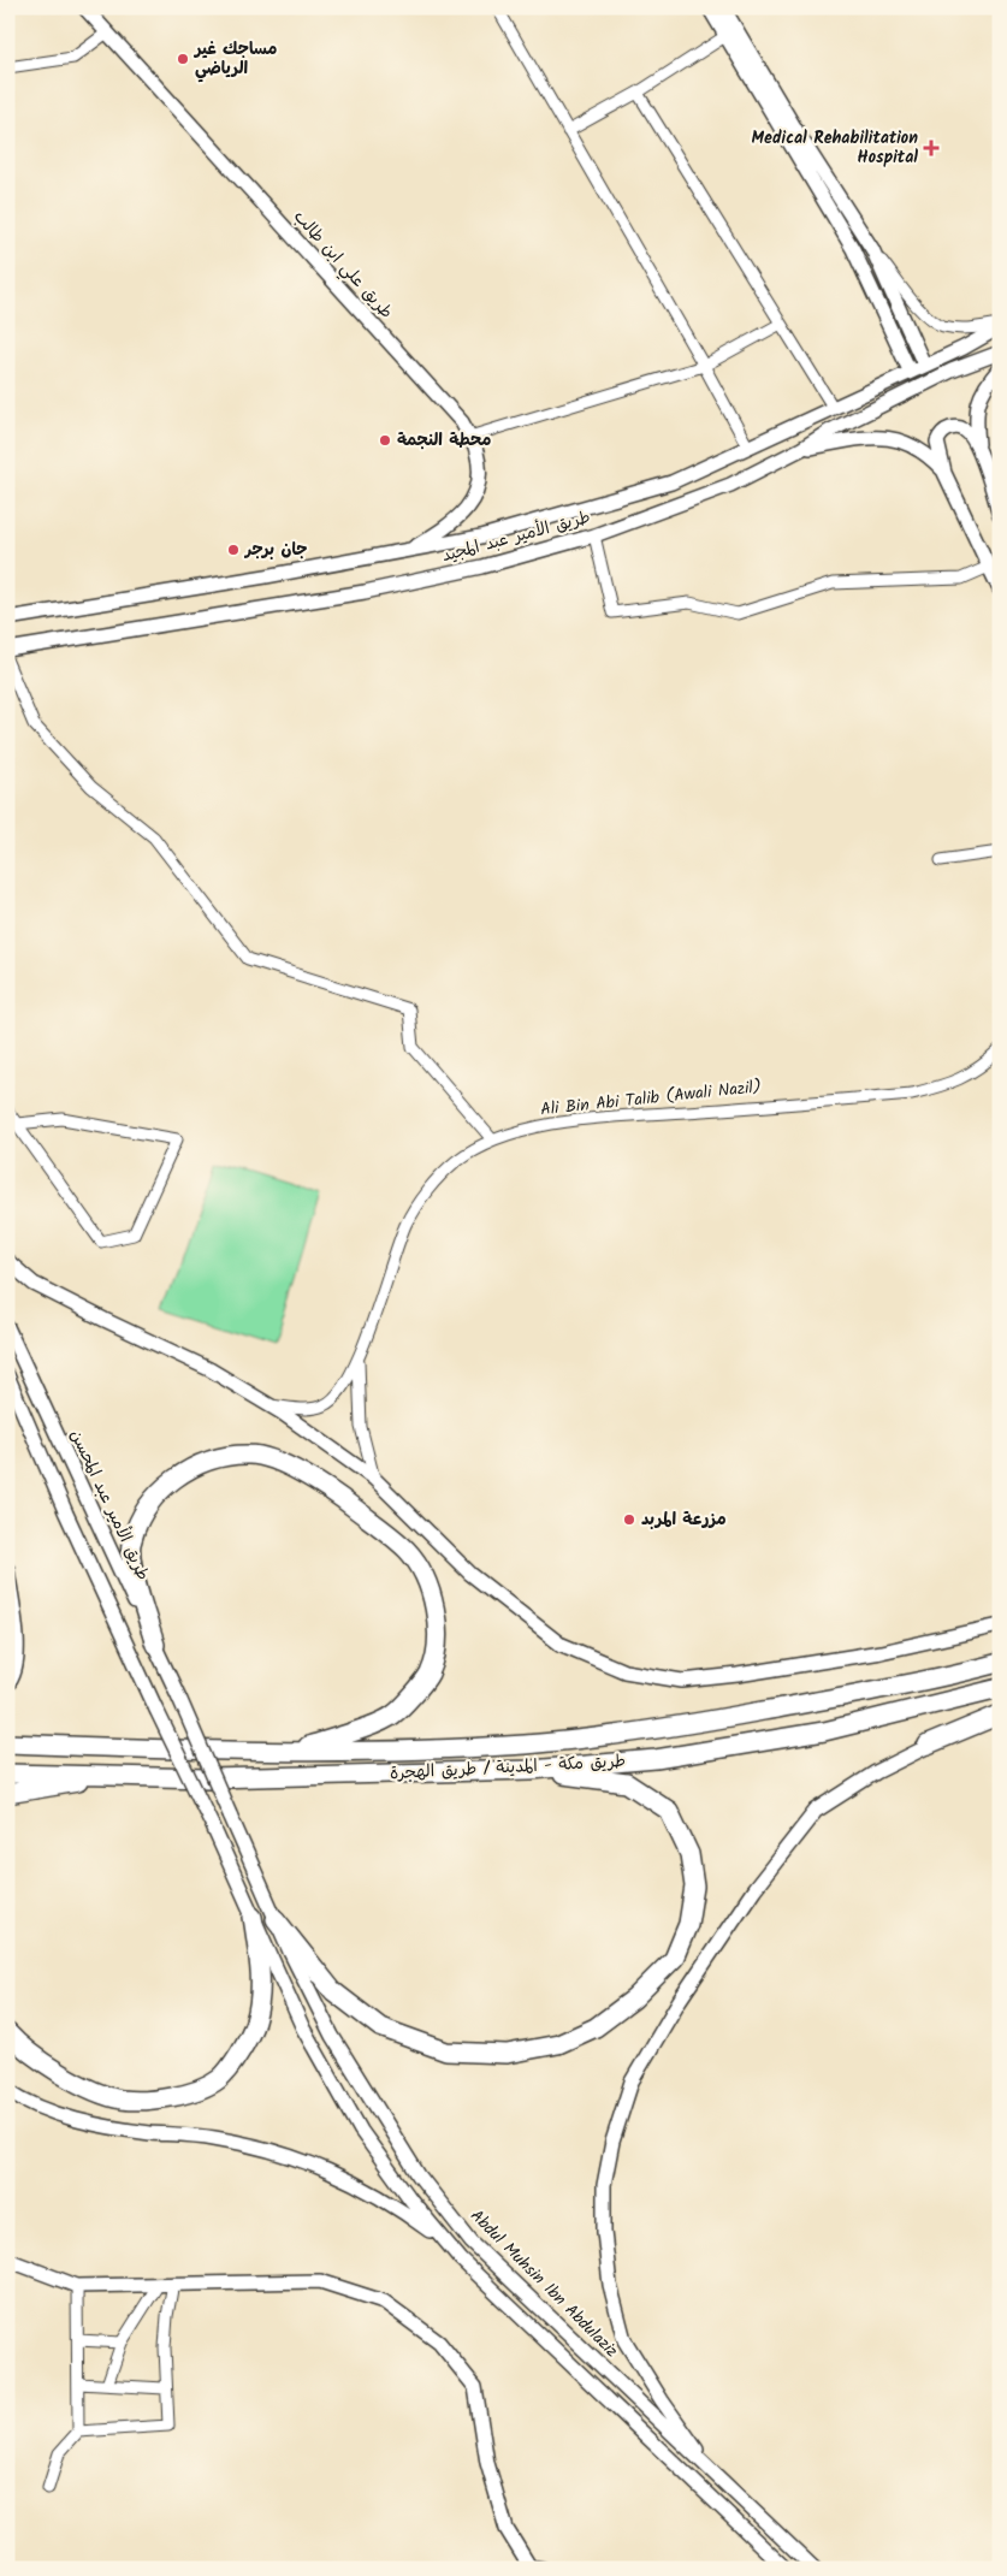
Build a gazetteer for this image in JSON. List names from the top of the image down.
{
  "streets": {
    "highway": ["طريق مكة - المدينة / طريق الهجرة"],
    "main road": [
      "طريق علي ابن طالب",
      "طريق الأمير عبد المجيد",
      "طريق الأمير عبد المحسن",
      "Abdul Muhsin Ibn Abdulaziz"
    ],
    "street": ["Ali Bin Abi Talib (Awali Nazil)"]
  },
  "crossings": [
    ["طريق علي ابن طالب", "طريق الأمير عبد المجيد"],
    ["طريق الأمير عبد المحسن", "Abdul Muhsin Ibn Abdulaziz"]
  ],
  "places": {
    "other": [
      "مساجك غير الرياضي",
      "محطة النجمة",
      "جان برجر",
      "مزرعة المربد"
    ],
    "health": ["Medical Rehabilitation Hospital"]
  }
}
